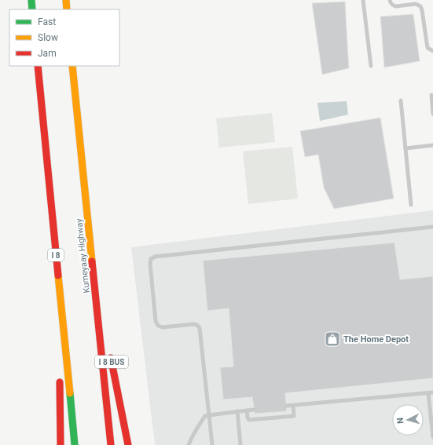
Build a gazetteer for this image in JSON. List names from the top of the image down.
{
  "streets": {
    "highway": ["I 8", "Kumeyaay Highway", "I 8 BUS"]
  },
  "crossings": [
    ["Kumeyaay Highway", "I 8 BUS"]
  ],
  "places": {
    "shop": ["The Home Depot"]
  },
  "legend": ["Fast", "Slow", "Jam"],
  "north": "left"
}
